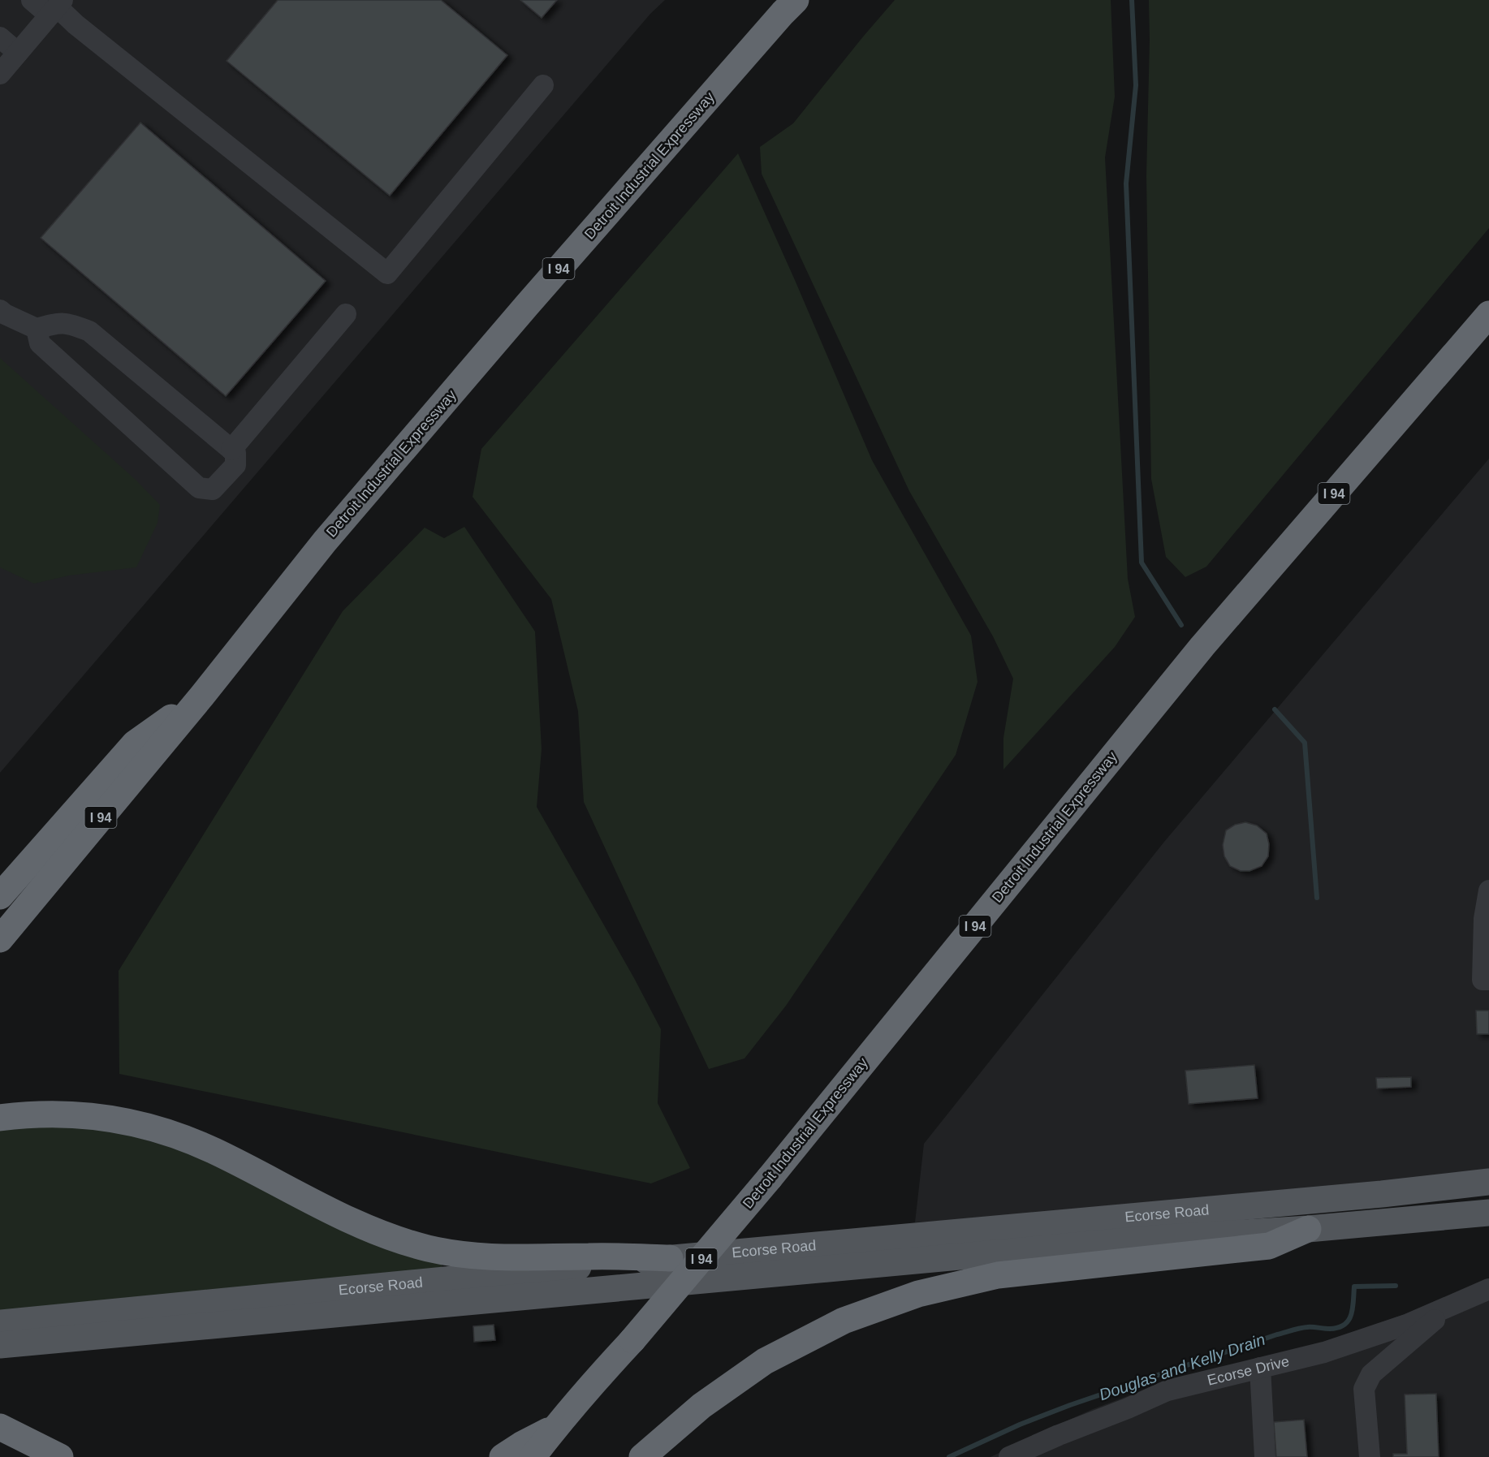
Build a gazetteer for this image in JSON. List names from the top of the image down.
{
  "streets": {
    "highway": ["Detroit Industrial Expressway", "I 94"],
    "main road": ["Ecorse Road"],
    "street": ["Ecorse Drive"]
  },
  "water": ["Douglas and Kelly Drain"]
}
